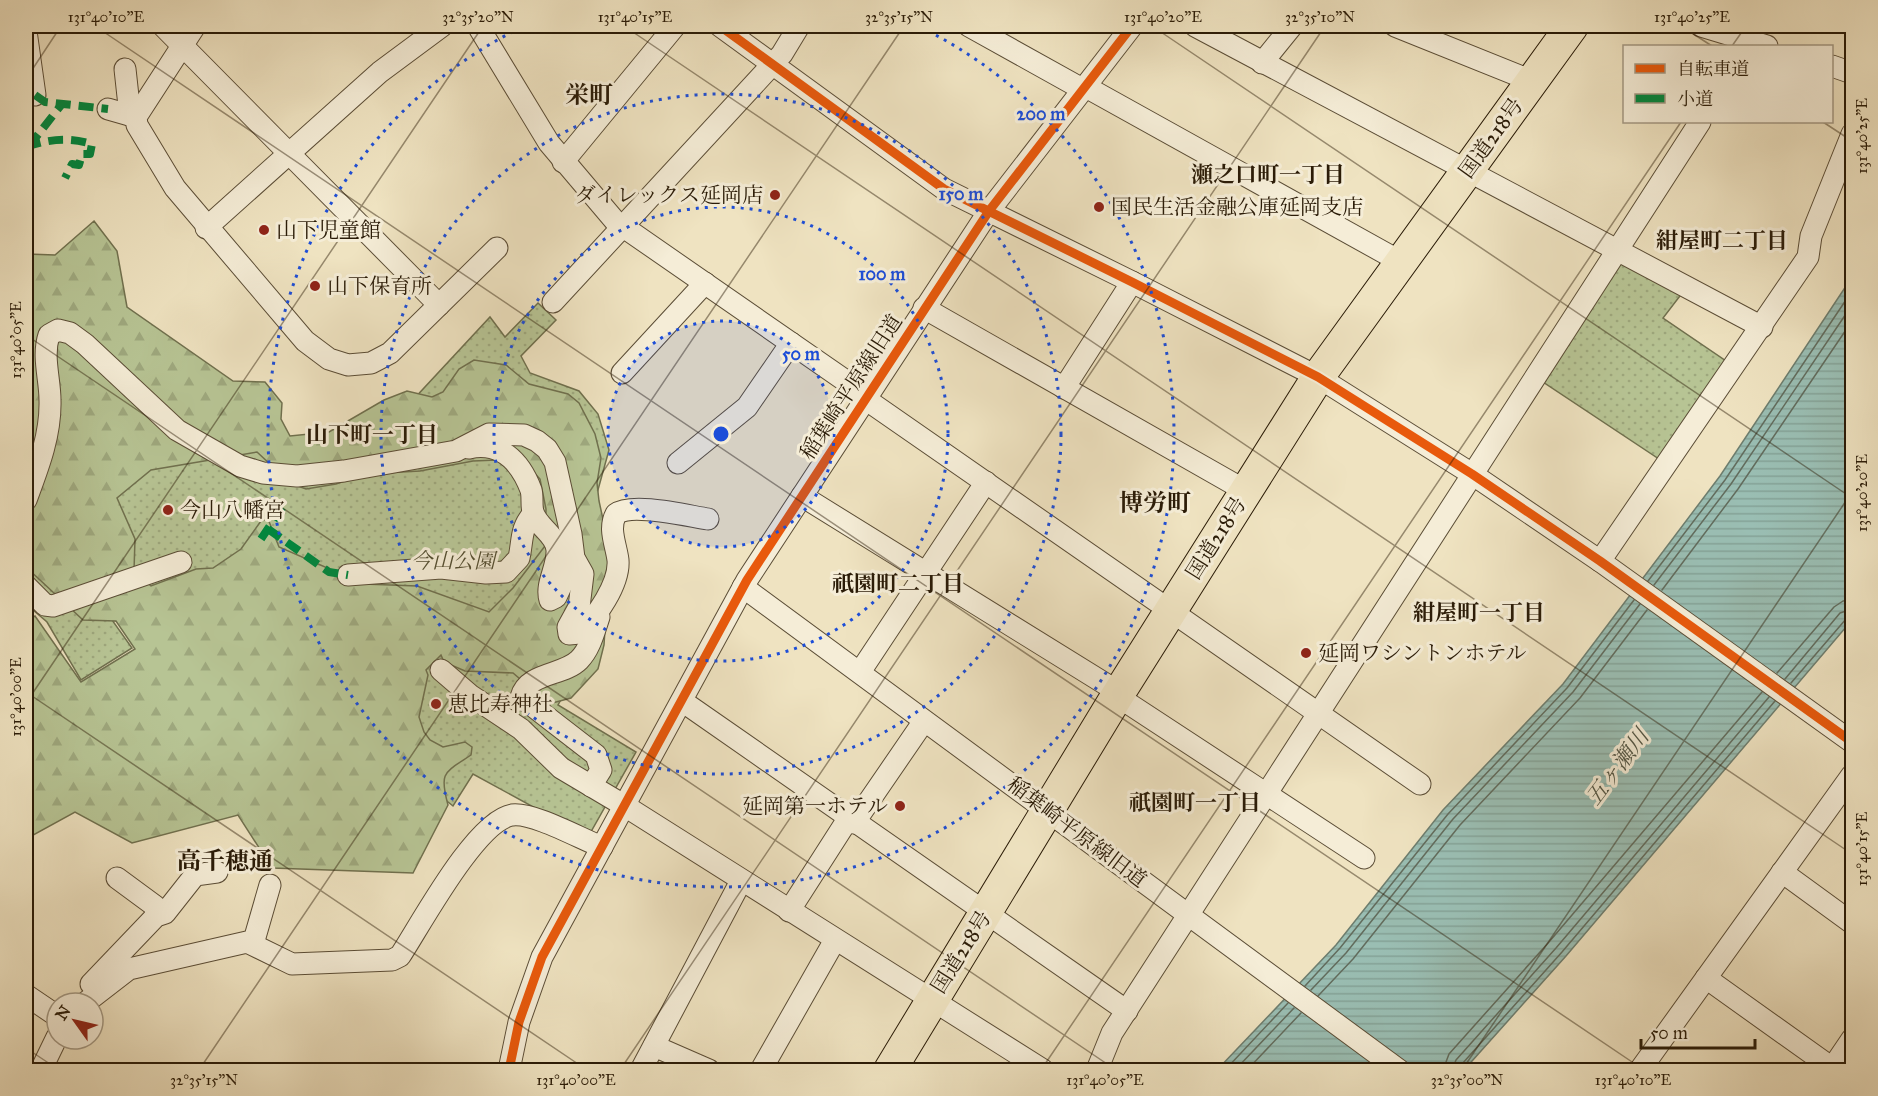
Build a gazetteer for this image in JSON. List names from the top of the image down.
{
  "streets": {
    "highway": ["国道218号"],
    "street": ["稲葉崎平原線旧道"]
  },
  "crossings": [
    ["国道218号", "稲葉崎平原線旧道"]
  ],
  "districts": [
    "栄町",
    "瀬之口町一丁目",
    "紺屋町二丁目",
    "山下町一丁目",
    "博労町",
    "祇園町二丁目",
    "紺屋町一丁目",
    "祇園町一丁目",
    "高千穂通"
  ],
  "water": ["五ヶ瀬川"],
  "parks": ["今山公園"],
  "places": [
    "ダイレックス延岡店",
    "国民生活金融公庫延岡支店",
    "山下児童館",
    "山下保育所",
    "今山八幡宮",
    "延岡ワシントンホテル",
    "恵比寿神社",
    "延岡第一ホテル"
  ],
  "legend": ["自転車道", "小道"],
  "scale_bar": "50 m",
  "north": "top left",
  "coordinates": [
    "131°40'10\"E",
    "32°35'20\"N",
    "131°40'15\"E",
    "32°35'15\"N",
    "131°40'20\"E",
    "32°35'10\"N",
    "131°40'25\"E",
    "131°40'05\"E",
    "131°40'00\"E",
    "32°35'00\"N"
  ],
  "rings": [
    "200 m",
    "150 m",
    "100 m",
    "50 m"
  ]
}
